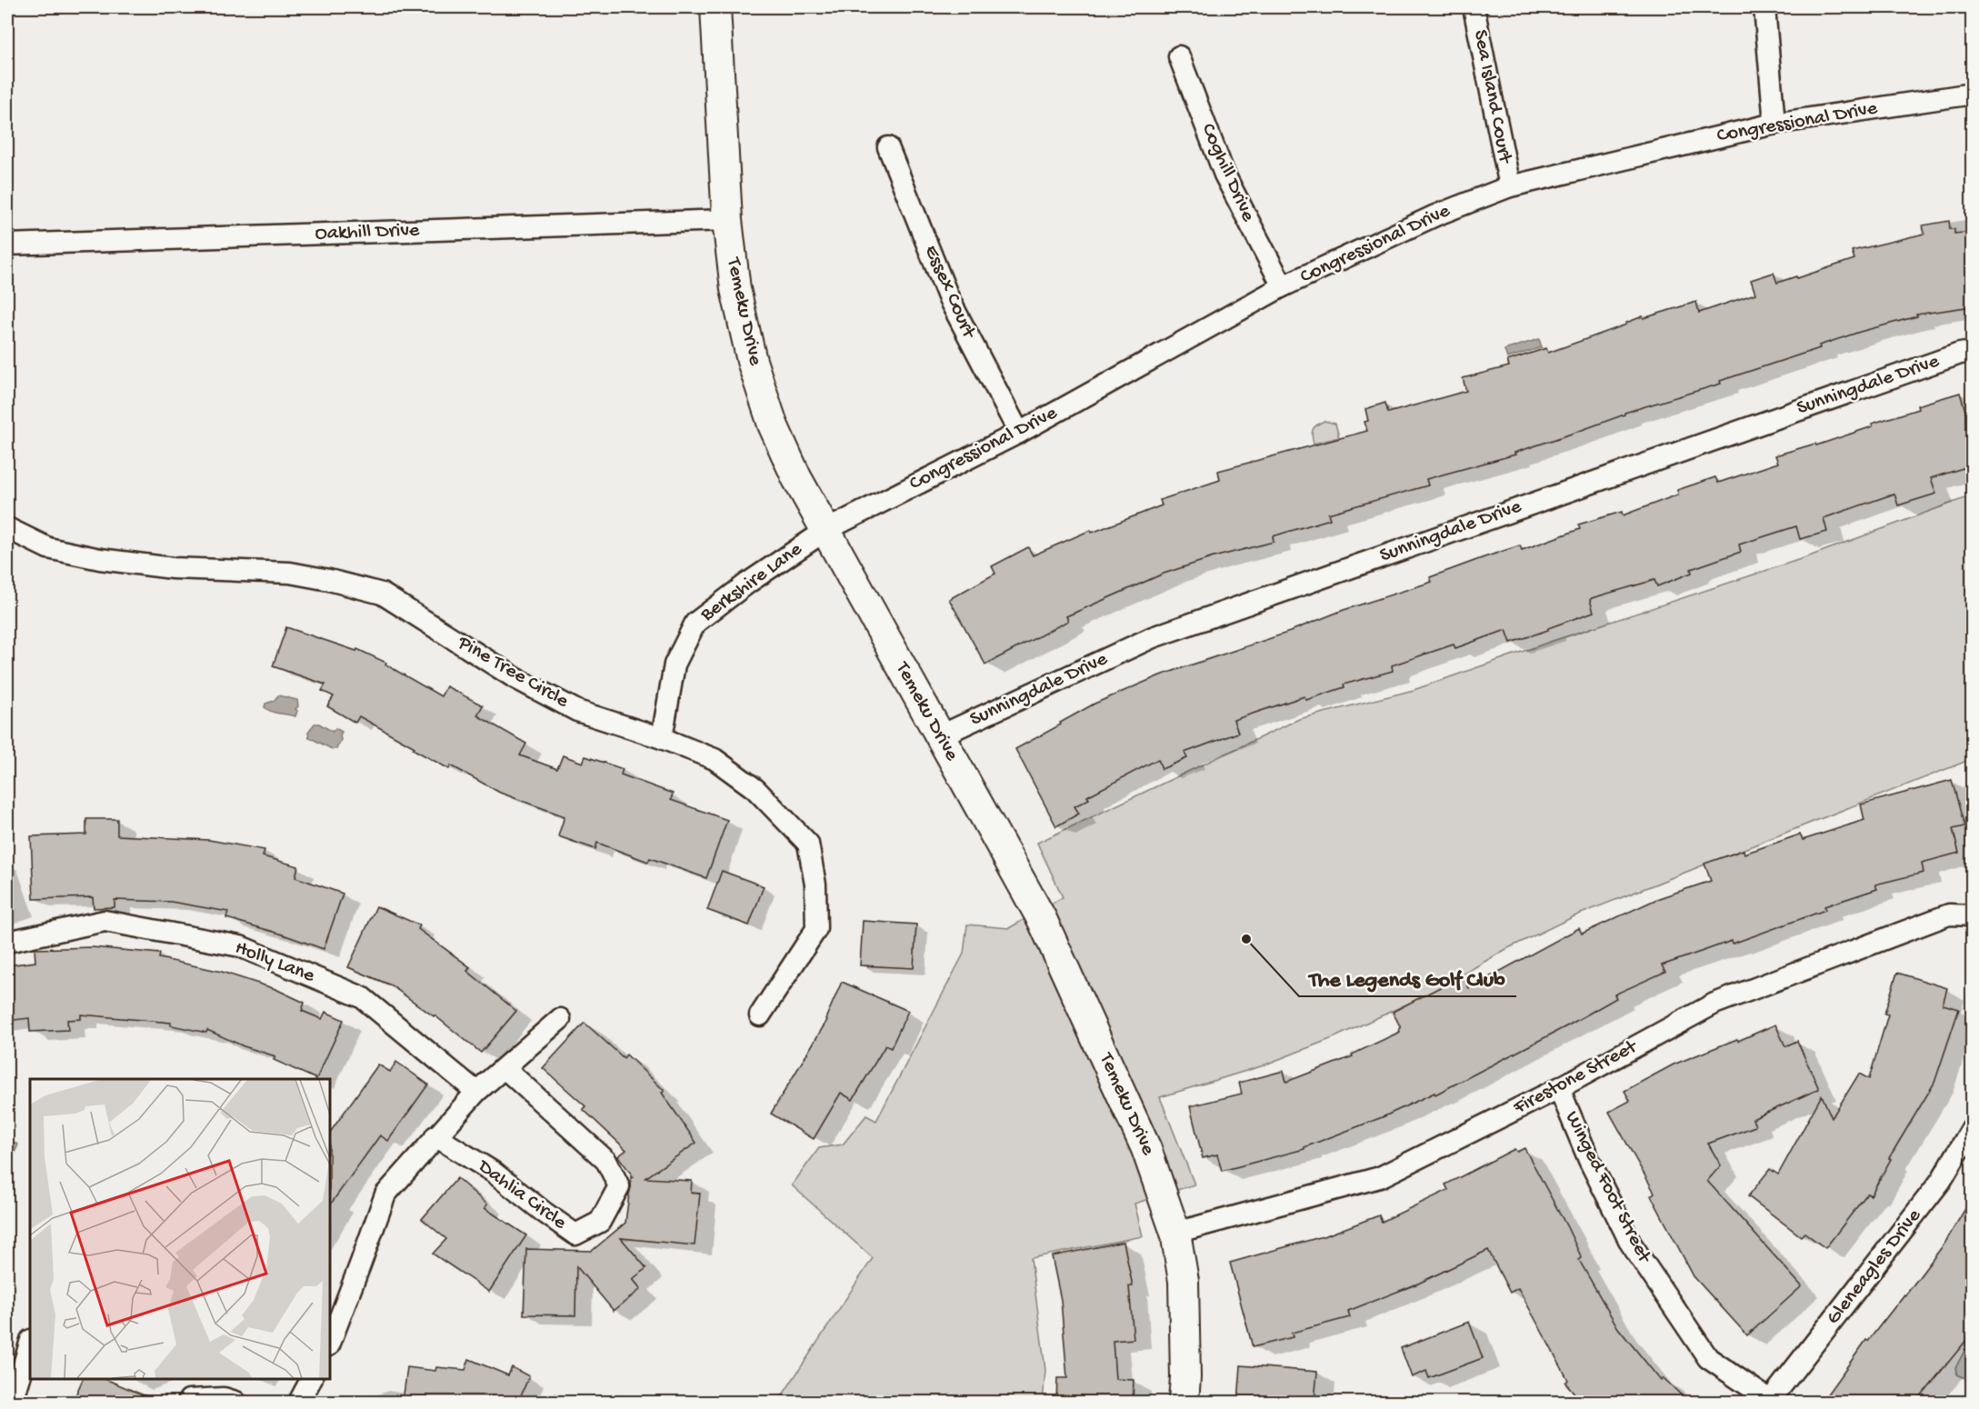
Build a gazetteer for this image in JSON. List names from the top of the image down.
{
  "streets": {
    "street": [
      "Sea Island Court",
      "Congressional Drive",
      "Coghill Drive",
      "Oakhill Drive",
      "Essex Court",
      "Temeku Drive",
      "Sunningdale Drive",
      "Berkshire Lane",
      "Pine Tree Circle",
      "Holly Lane",
      "Firestone Street",
      "Winged Foot Street",
      "Dahlia Circle",
      "Gleneagles Drive"
    ]
  },
  "crossings": [
    ["Sea Island Court", "Congressional Drive"],
    ["Congressional Drive", "Coghill Drive"],
    ["Congressional Drive", "Essex Court"],
    ["Congressional Drive", "Temeku Drive"],
    ["Congressional Drive", "Berkshire Lane"],
    ["Oakhill Drive", "Temeku Drive"],
    ["Temeku Drive", "Sunningdale Drive"],
    ["Temeku Drive", "Berkshire Lane"],
    ["Temeku Drive", "Firestone Street"],
    ["Berkshire Lane", "Pine Tree Circle"],
    ["Firestone Street", "Winged Foot Street"],
    ["Winged Foot Street", "Gleneagles Drive"]
  ],
  "places": ["The Legends Golf Club"]
}
